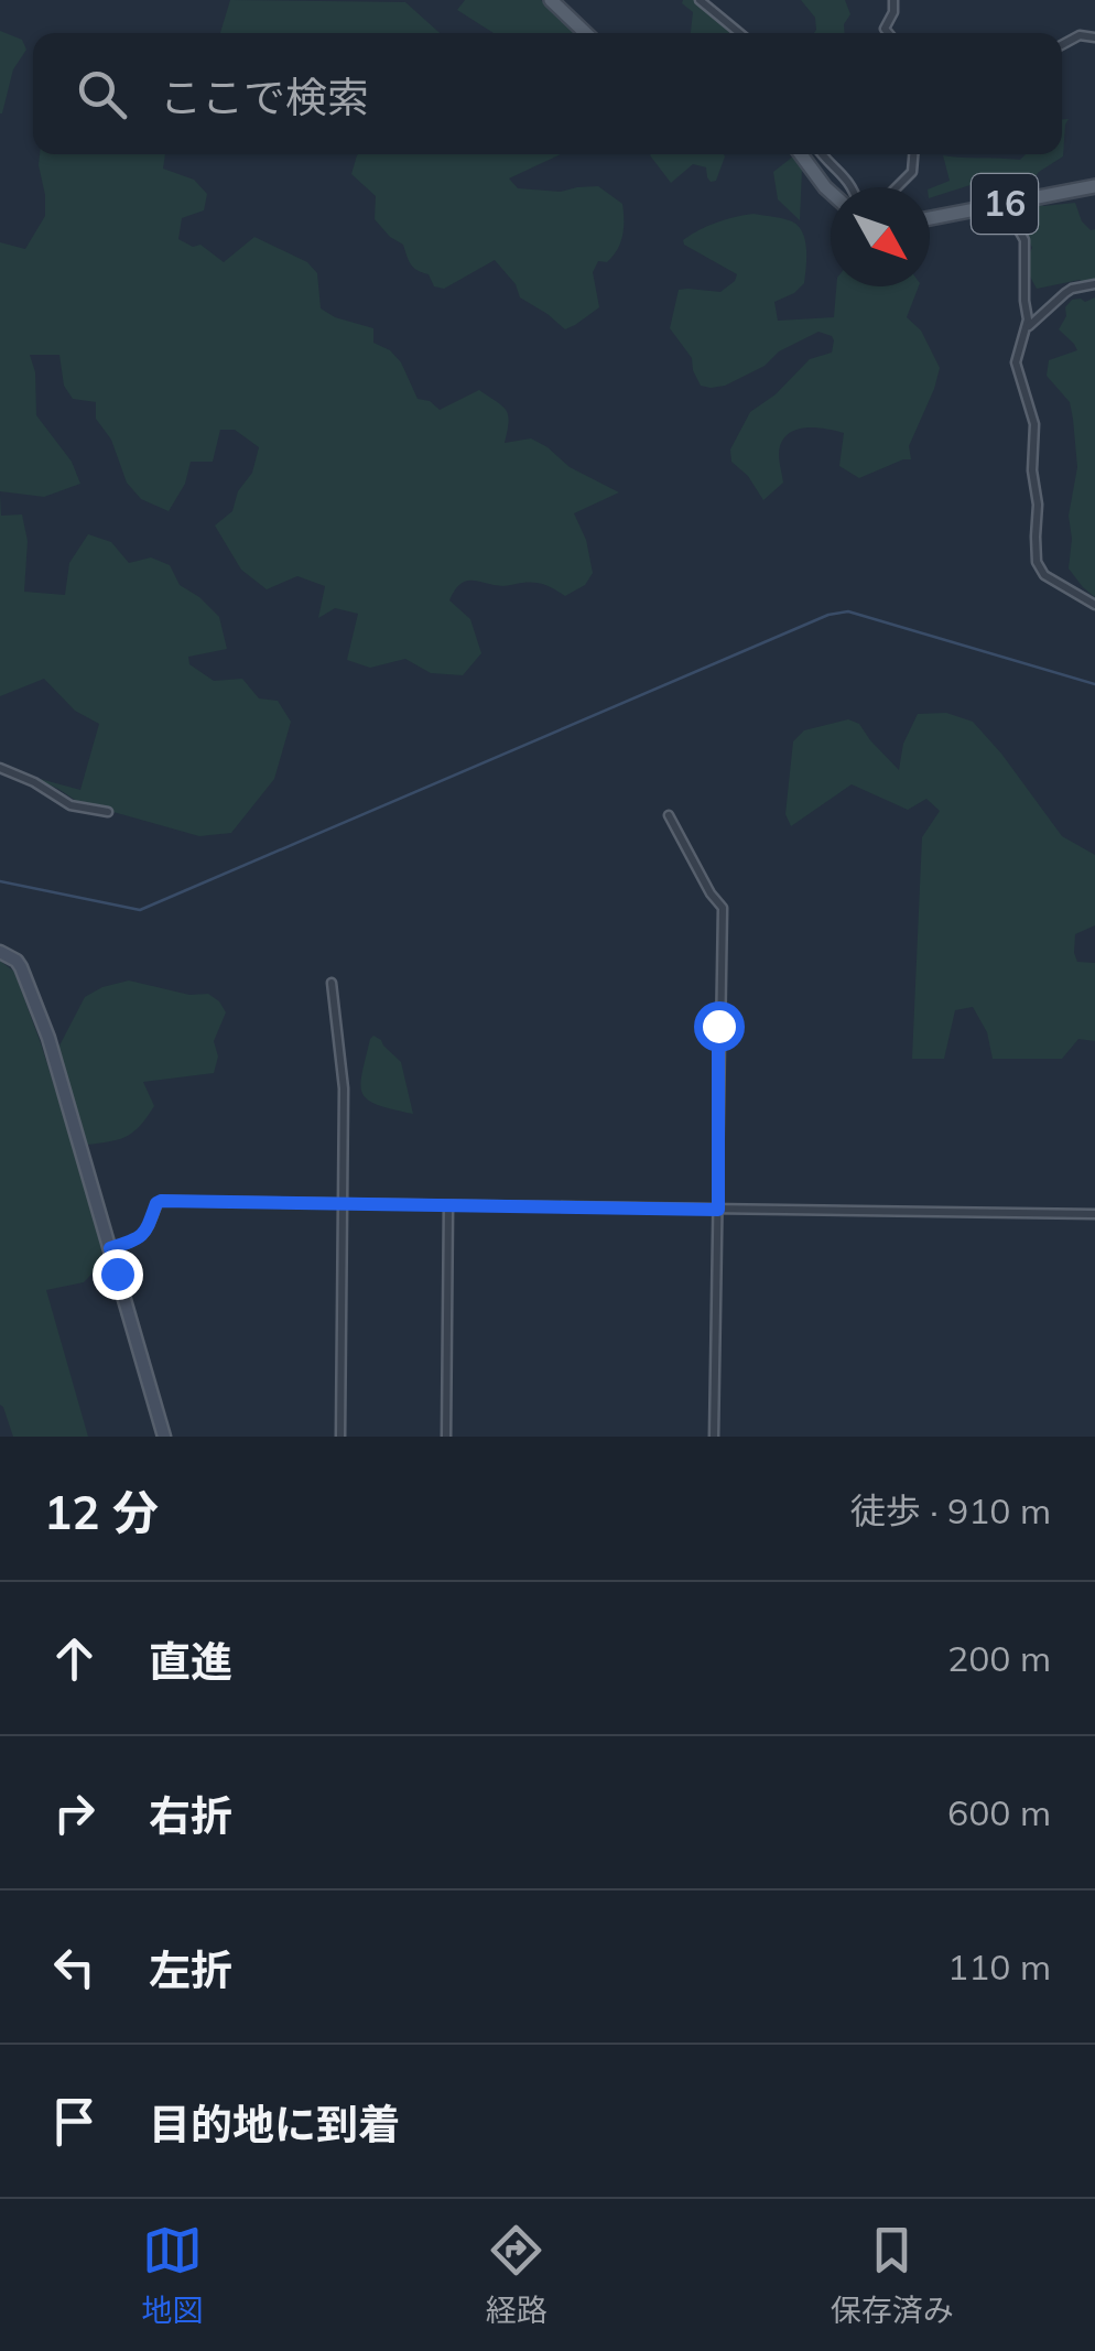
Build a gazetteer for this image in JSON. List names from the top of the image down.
{
  "streets": {
    "main road": ["16"]
  },
  "north": "bottom right",
  "page": {
    "search": "ここで検索",
    "heading": ["12 分", "徒歩 · 910 m"],
    "list": [
      ["直進", "200 m"],
      ["右折", "600 m"],
      ["左折", "110 m"],
      "目的地に到着"
    ],
    "nav": ["地図", "経路", "保存済み"]
  }
}
